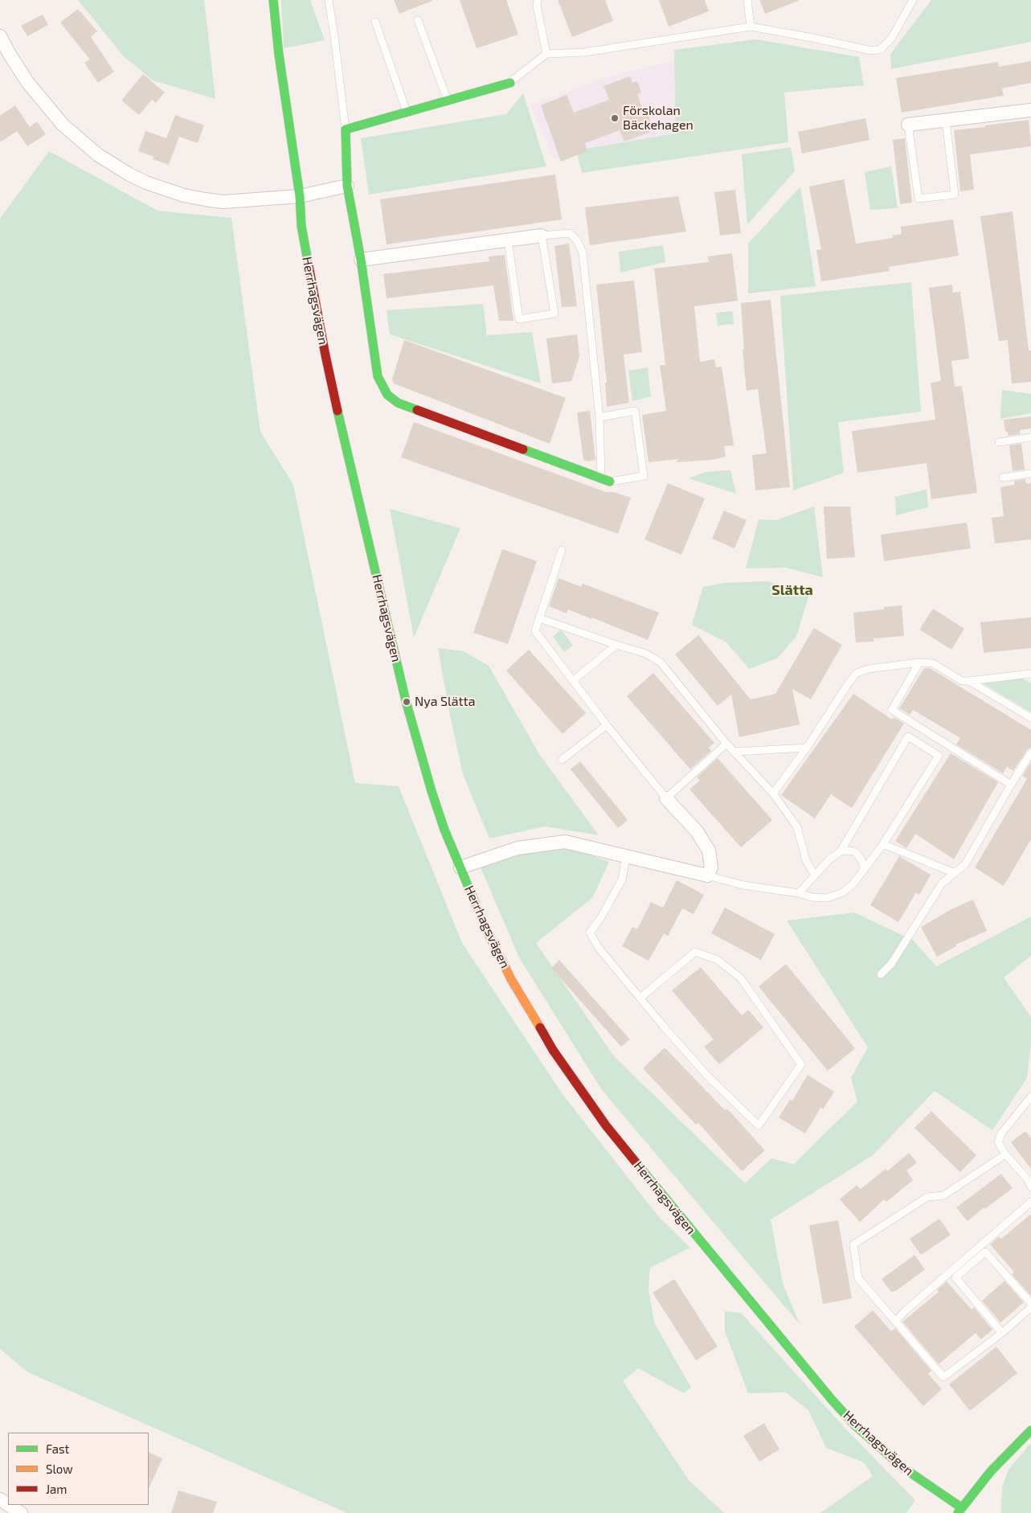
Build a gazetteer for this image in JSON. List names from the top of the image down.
{
  "streets": {
    "street": ["Herrhagsvägen"]
  },
  "districts": ["Slätta"],
  "places": ["Förskolan Bäckehagen", "Nya Slätta"],
  "legend": ["Fast", "Slow", "Jam"]
}
